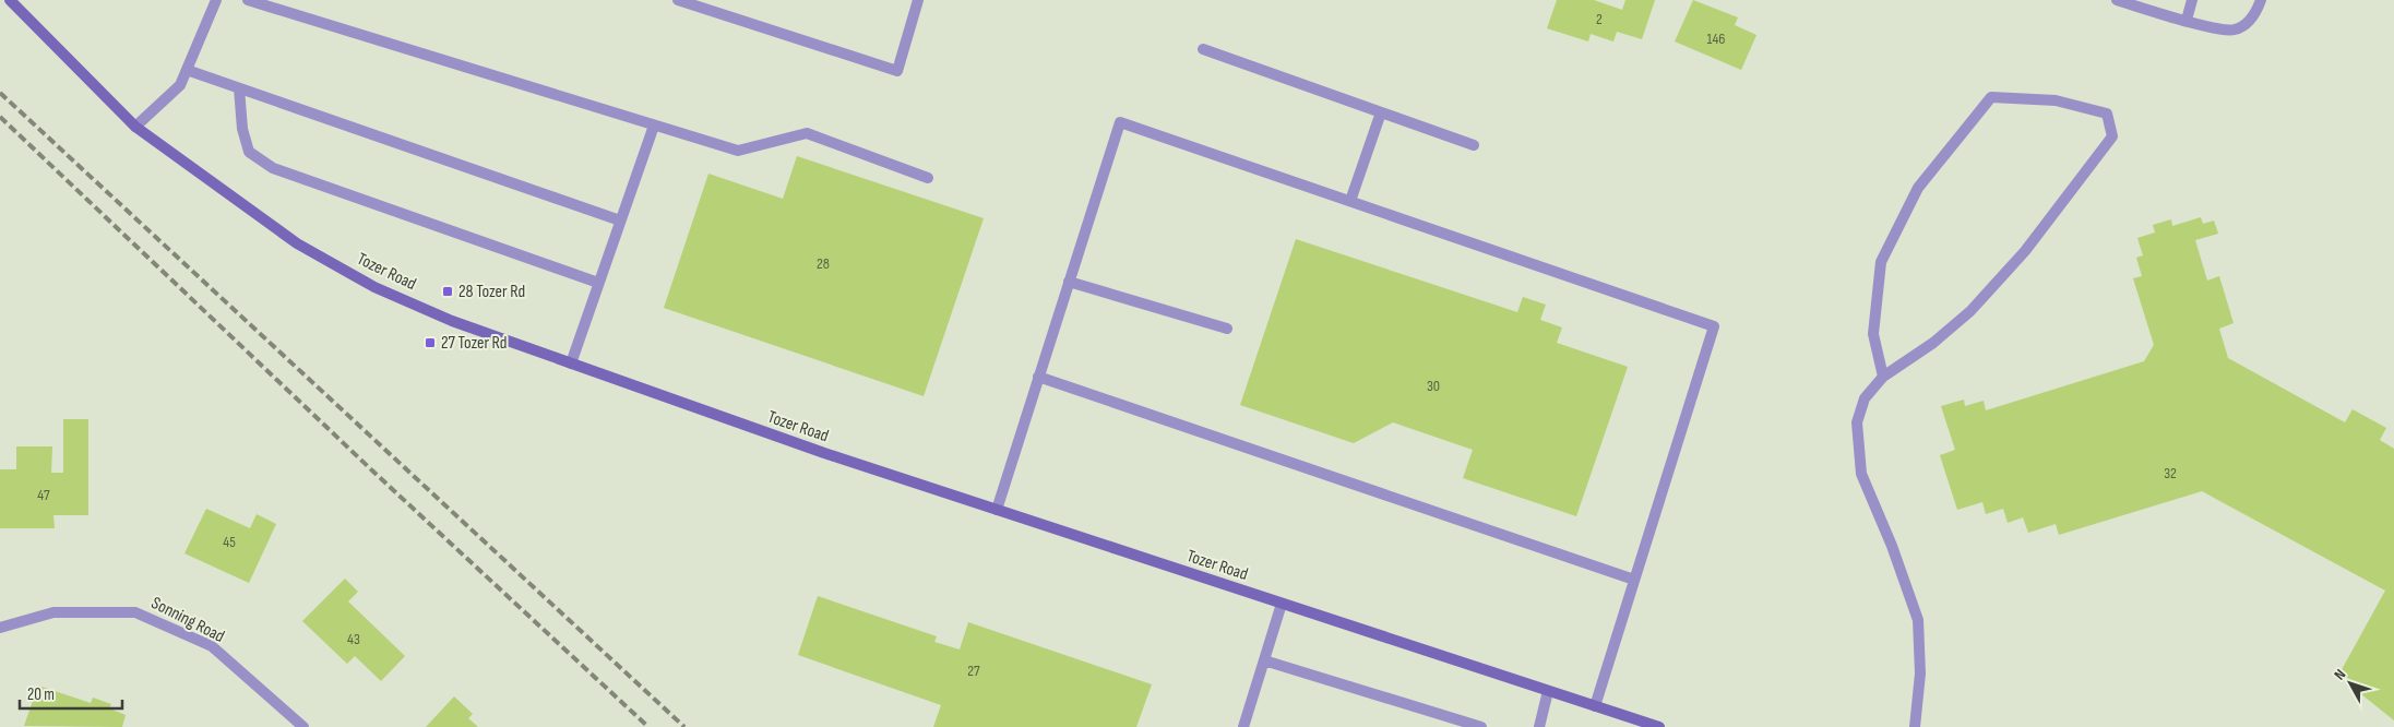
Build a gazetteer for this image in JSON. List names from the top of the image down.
{
  "streets": {
    "main road": ["Tozer Road"],
    "street": ["Sonning Road"]
  },
  "places": {
    "transit": ["28 Tozer Rd", "27 Tozer Rd"]
  },
  "house_numbers": [
    "2",
    "146",
    "28",
    "30",
    "32",
    "47",
    "45",
    "43",
    "27"
  ],
  "scale_bar": "20 m",
  "north": "top left"
}
